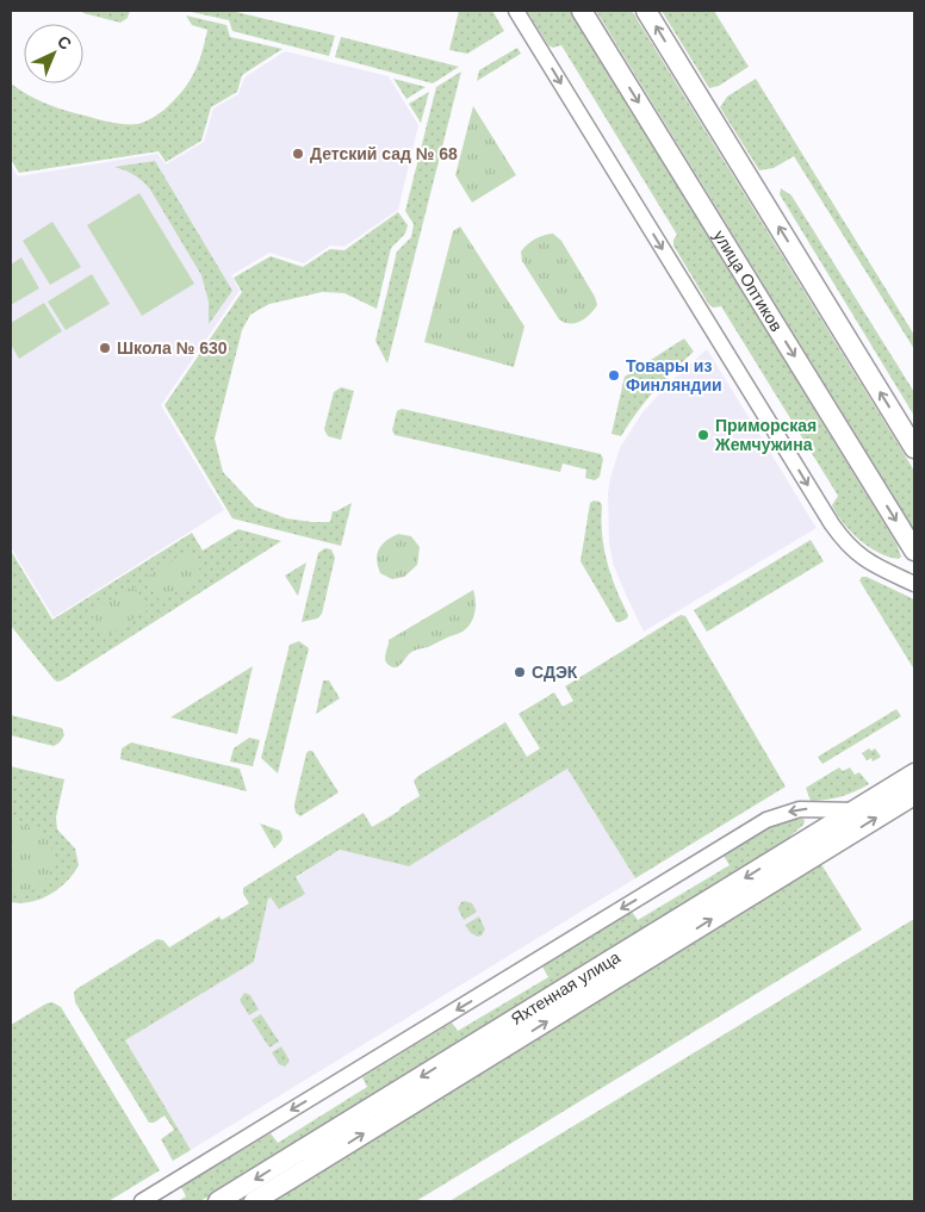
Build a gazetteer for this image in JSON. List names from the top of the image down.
{
  "streets": {
    "street": ["улица Оптиков", "Яхтенная улица"]
  },
  "places": [
    "Детский сад № 68",
    "Школа № 630",
    "Товары из Финляндии",
    "Приморская Жемчужина",
    "СДЭК"
  ],
  "north": "top right"
}
